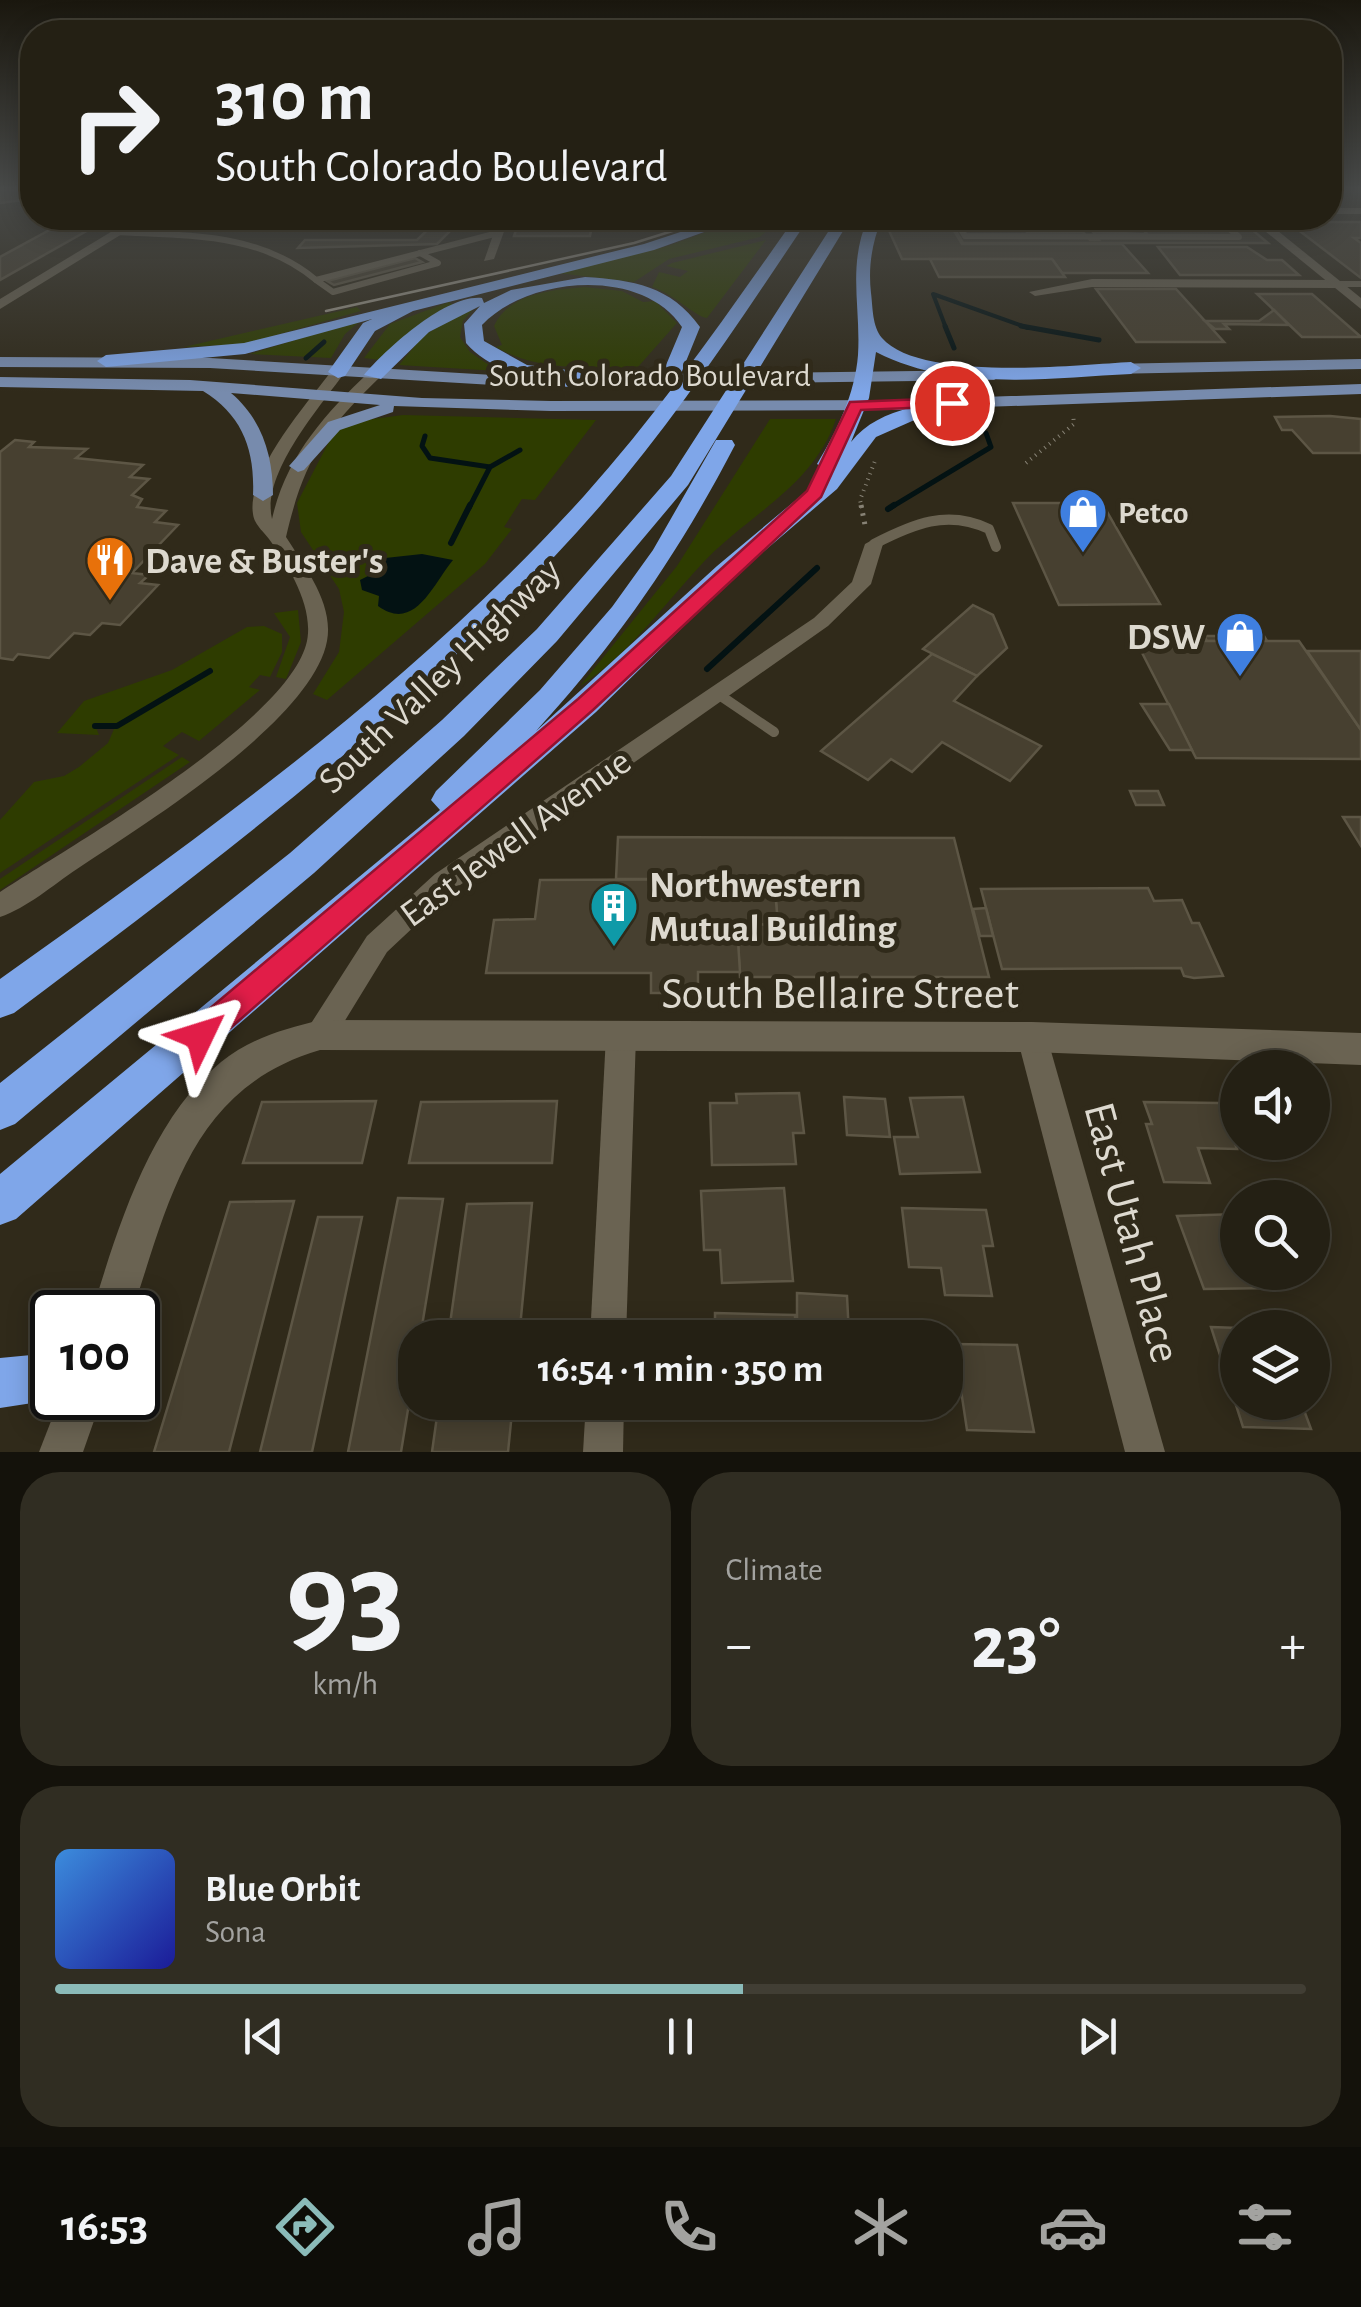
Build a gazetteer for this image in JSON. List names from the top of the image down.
{
  "streets": {
    "highway": ["South Valley Highway"],
    "main road": ["South Colorado Boulevard"],
    "street": ["East Jewell Avenue", "South Bellaire Street", "East Utah Place"]
  },
  "crossings": [
    ["East Jewell Avenue", "South Bellaire Street"],
    ["South Bellaire Street", "East Utah Place"]
  ],
  "places": {
    "shop": ["Petco", "DSW"],
    "restaurant": ["Dave & Buster's"],
    "building": ["Northwestern Mutual Building"]
  },
  "page": {
    "turn": ["310 m", "South Colorado Boulevard"],
    "limit": "100",
    "trip": "16:54 · 1 min · 350 m",
    "tile": [
      ["93", "km/h"],
      "Climate"
    ],
    "heat": ["−", "23°", "+"],
    "song": ["Blue Orbit", "Sona"],
    "tabs": "16:53"
  }
}
